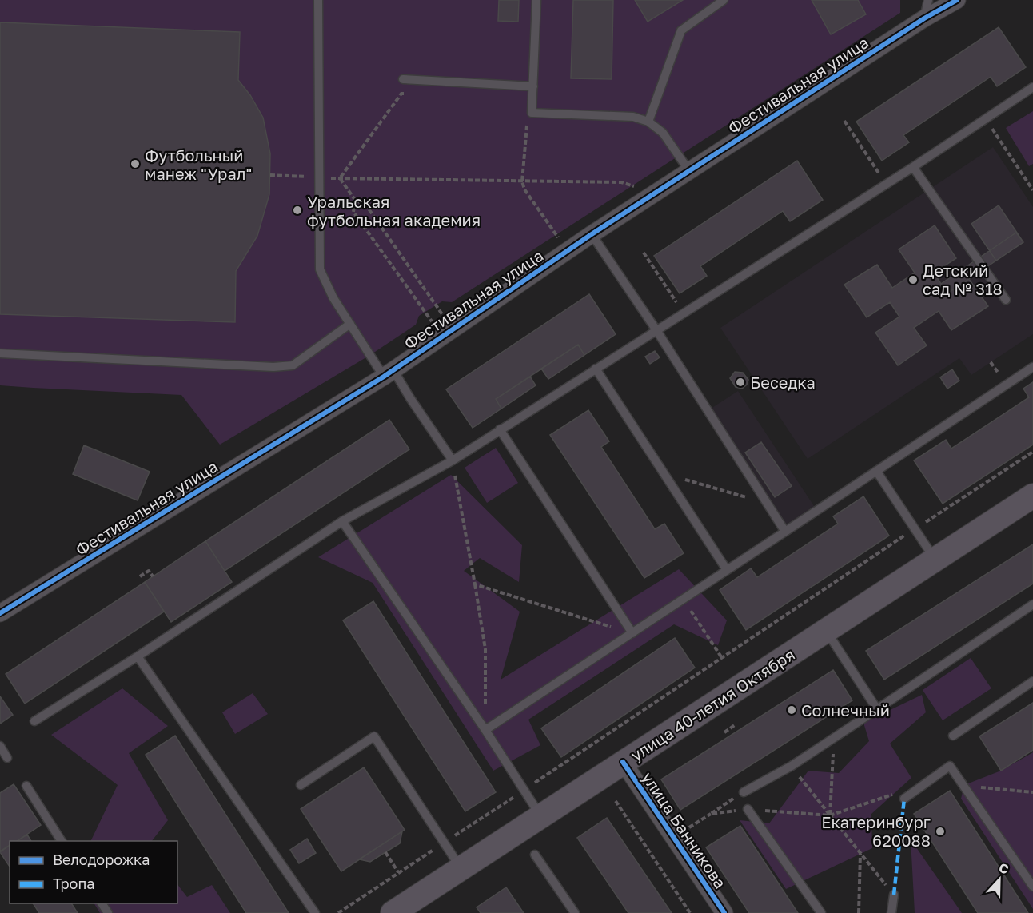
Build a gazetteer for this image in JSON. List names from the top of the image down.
{
  "streets": {
    "main road": ["улица 40-летия Октября"],
    "street": ["Фестивальная улица", "улица Банникова"]
  },
  "crossings": [
    ["улица 40-летия Октября", "улица Банникова"]
  ],
  "places": [
    "Футбольный манеж \"Урал\"",
    "Уральская футбольная академия",
    "Детский сад № 318",
    "Беседка",
    "Солнечный",
    "Екатеринбург 620088"
  ],
  "legend": ["Велодорожка", "Тропа"],
  "north": "top"
}
